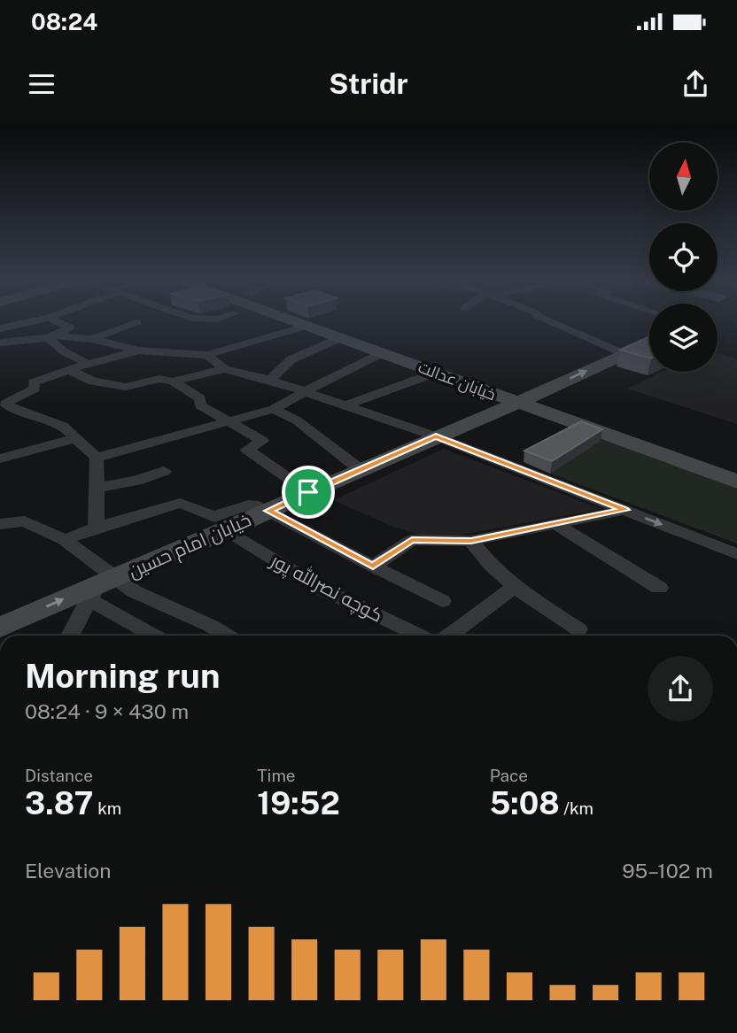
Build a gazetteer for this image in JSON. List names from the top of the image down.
{
  "streets": {
    "main road": ["خیابان عدالت", "خیابان امام حسین"],
    "street": ["کوچه نصرالله پور"]
  },
  "crossings": [
    ["خیابان عدالت", "خیابان امام حسین"],
    ["خیابان امام حسین", "کوچه نصرالله پور"]
  ],
  "north": "top",
  "page": {
    "status": "08:24",
    "header": "Stridr",
    "heading": ["Morning run", "08:24 · 9 × 430 m"],
    "stats": [
      ["Distance", "3.87 km"],
      ["Time", "19:52"],
      ["Pace", "5:08 /km"]
    ],
    "chart": ["Elevation", "95–102 m"]
  }
}
